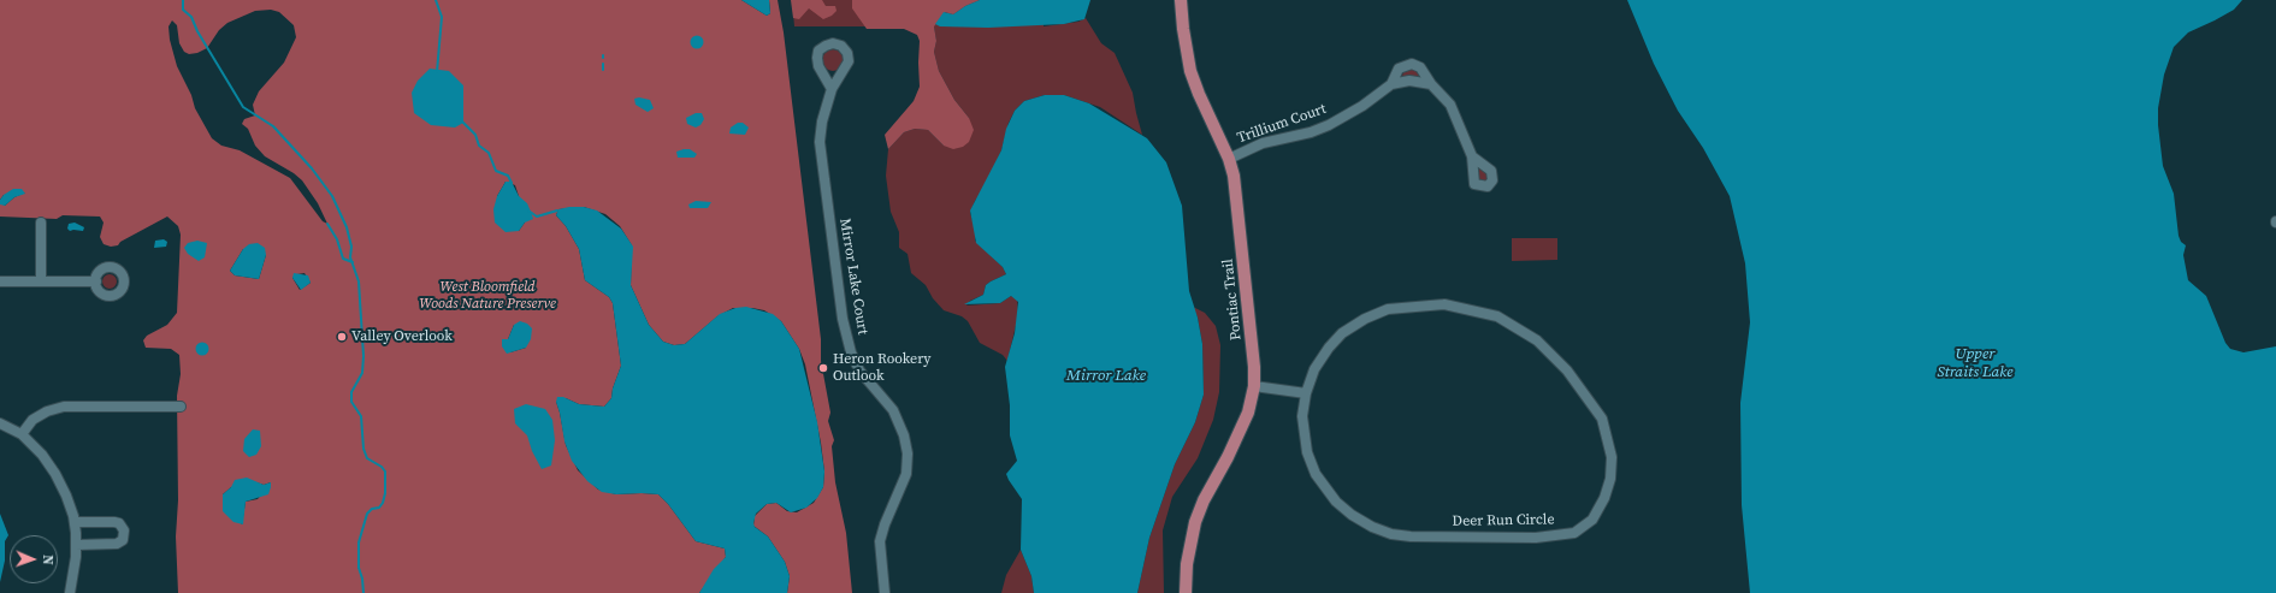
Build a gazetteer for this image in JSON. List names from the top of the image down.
{
  "streets": {
    "main road": ["Pontiac Trail"],
    "street": ["Trillium Court", "Mirror Lake Court", "Deer Run Circle"]
  },
  "crossings": [
    ["Trillium Court", "Pontiac Trail"]
  ],
  "water": ["Upper Straits Lake", "Mirror Lake"],
  "parks": ["West Bloomfield Woods Nature Preserve"],
  "places": ["Valley Overlook", "Heron Rookery Outlook"],
  "north": "right"
}
